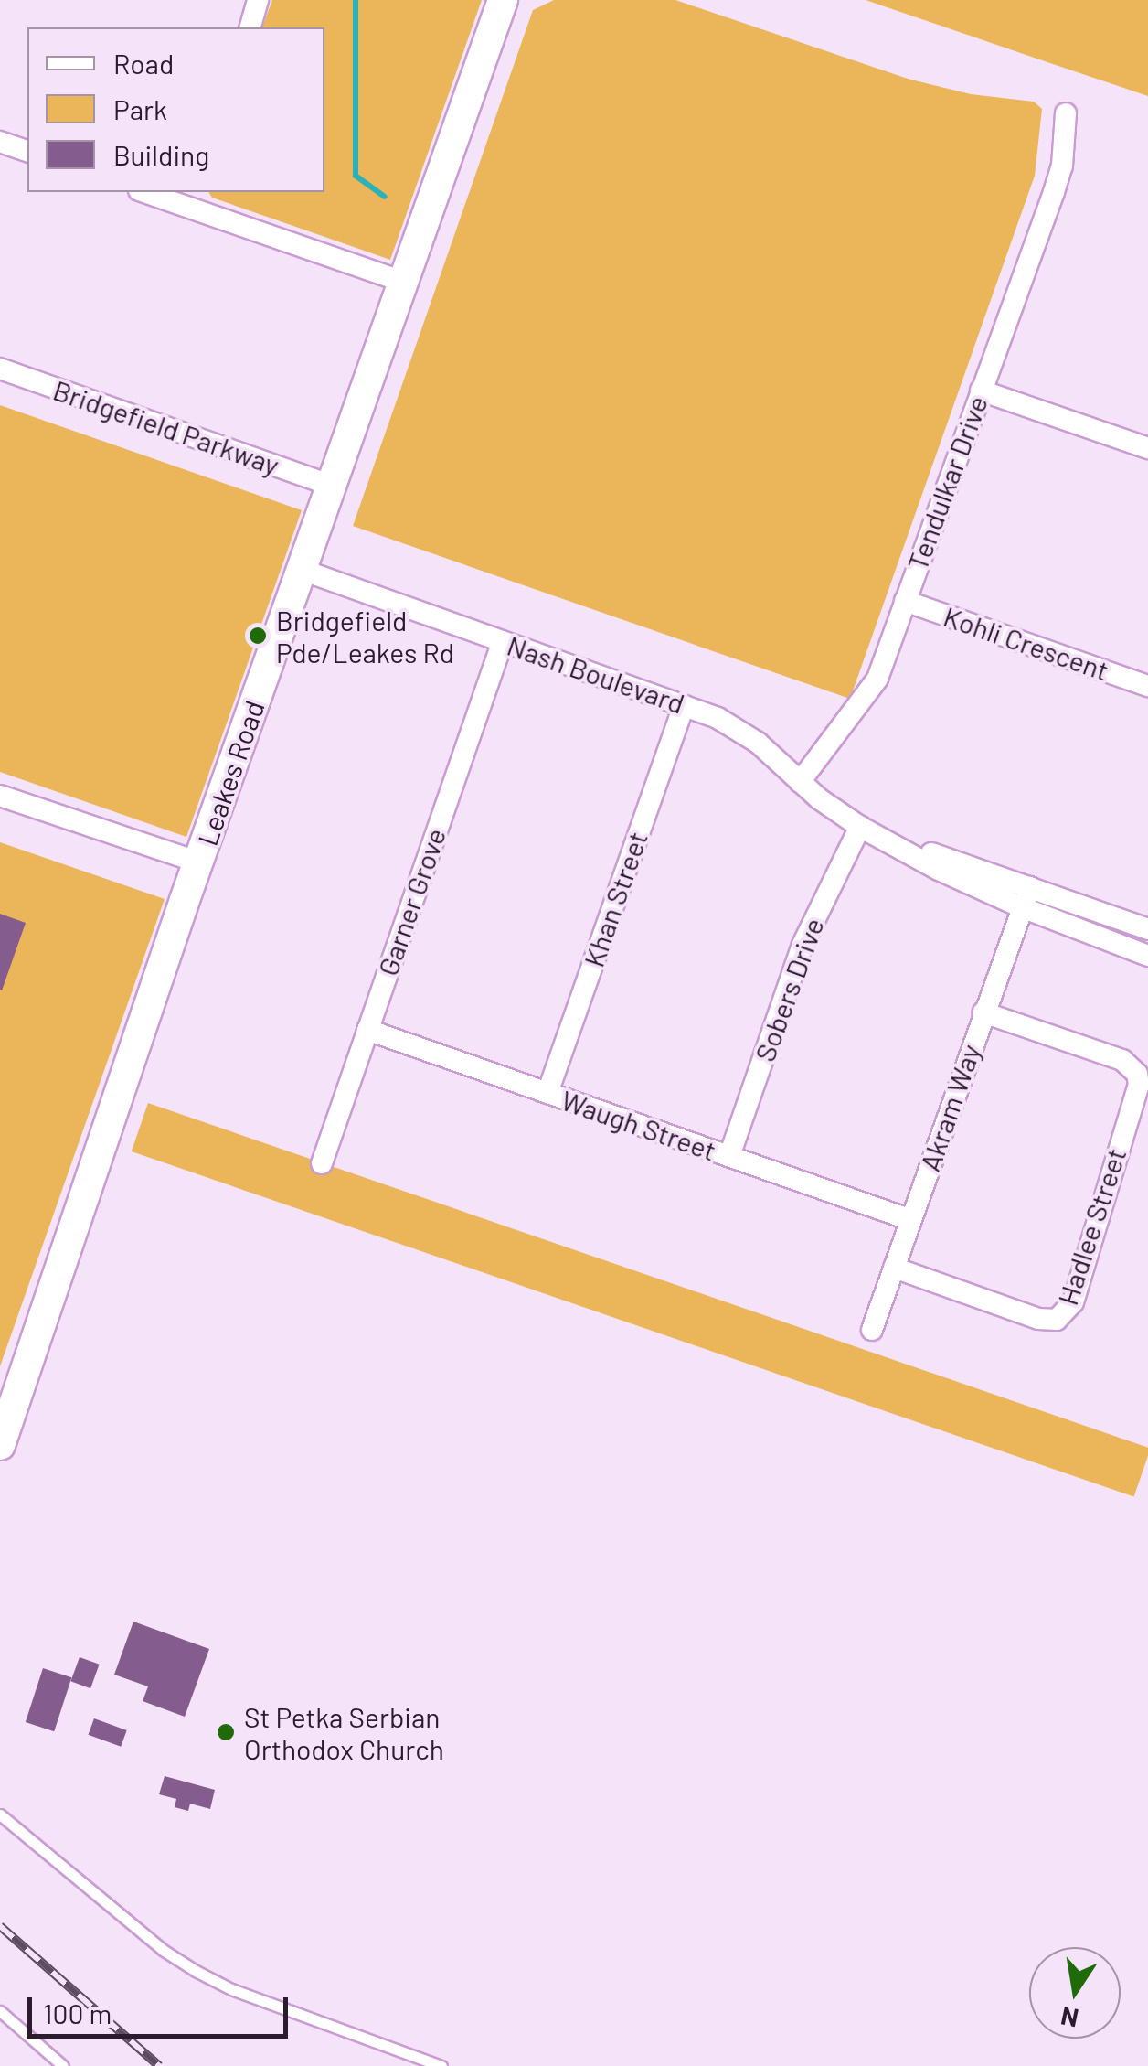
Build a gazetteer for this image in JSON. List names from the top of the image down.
{
  "streets": {
    "street": [
      "Bridgefield Parkway",
      "Tendulkar Drive",
      "Kohli Crescent",
      "Nash Boulevard",
      "Leakes Road",
      "Khan Street",
      "Garner Grove",
      "Sobers Drive",
      "Akram Way",
      "Waugh Street",
      "Hadlee Street"
    ]
  },
  "crossings": [
    ["Bridgefield Parkway", "Leakes Road"],
    ["Tendulkar Drive", "Kohli Crescent"],
    ["Tendulkar Drive", "Nash Boulevard"],
    ["Nash Boulevard", "Leakes Road"],
    ["Nash Boulevard", "Khan Street"],
    ["Nash Boulevard", "Garner Grove"],
    ["Nash Boulevard", "Sobers Drive"],
    ["Nash Boulevard", "Akram Way"],
    ["Khan Street", "Waugh Street"],
    ["Garner Grove", "Waugh Street"],
    ["Sobers Drive", "Waugh Street"],
    ["Akram Way", "Waugh Street"],
    ["Akram Way", "Hadlee Street"]
  ],
  "places": ["Bridgefield Pde/Leakes Rd", "St Petka Serbian Orthodox Church"],
  "legend": ["Road", "Park", "Building"],
  "scale_bar": "100 m",
  "north": "bottom"
}
